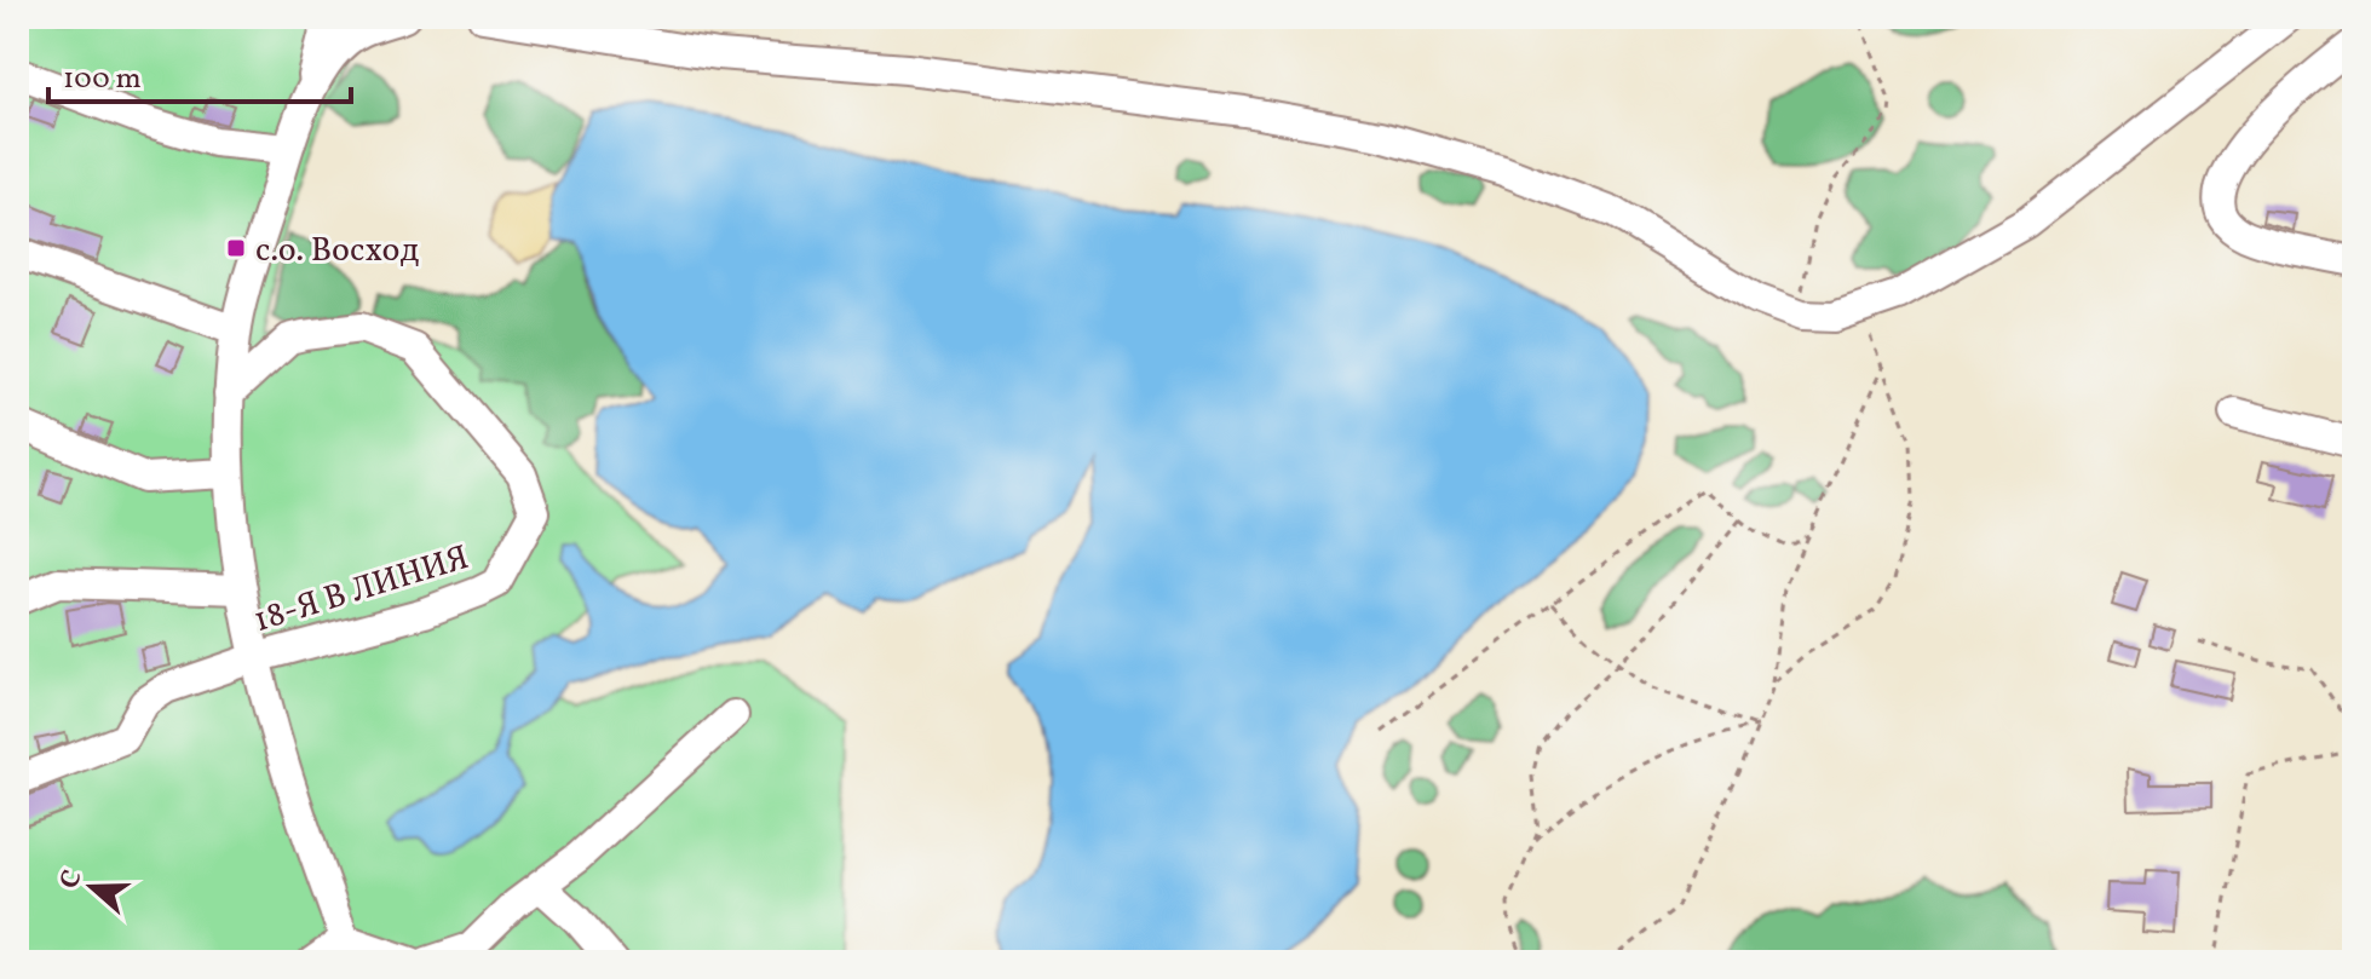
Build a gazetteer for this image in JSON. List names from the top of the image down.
{
  "streets": {
    "street": ["18-Я В ЛИНИЯ"]
  },
  "places": {
    "transit": ["с.о. Восход"]
  },
  "scale_bar": "100 m",
  "north": "left"
}
